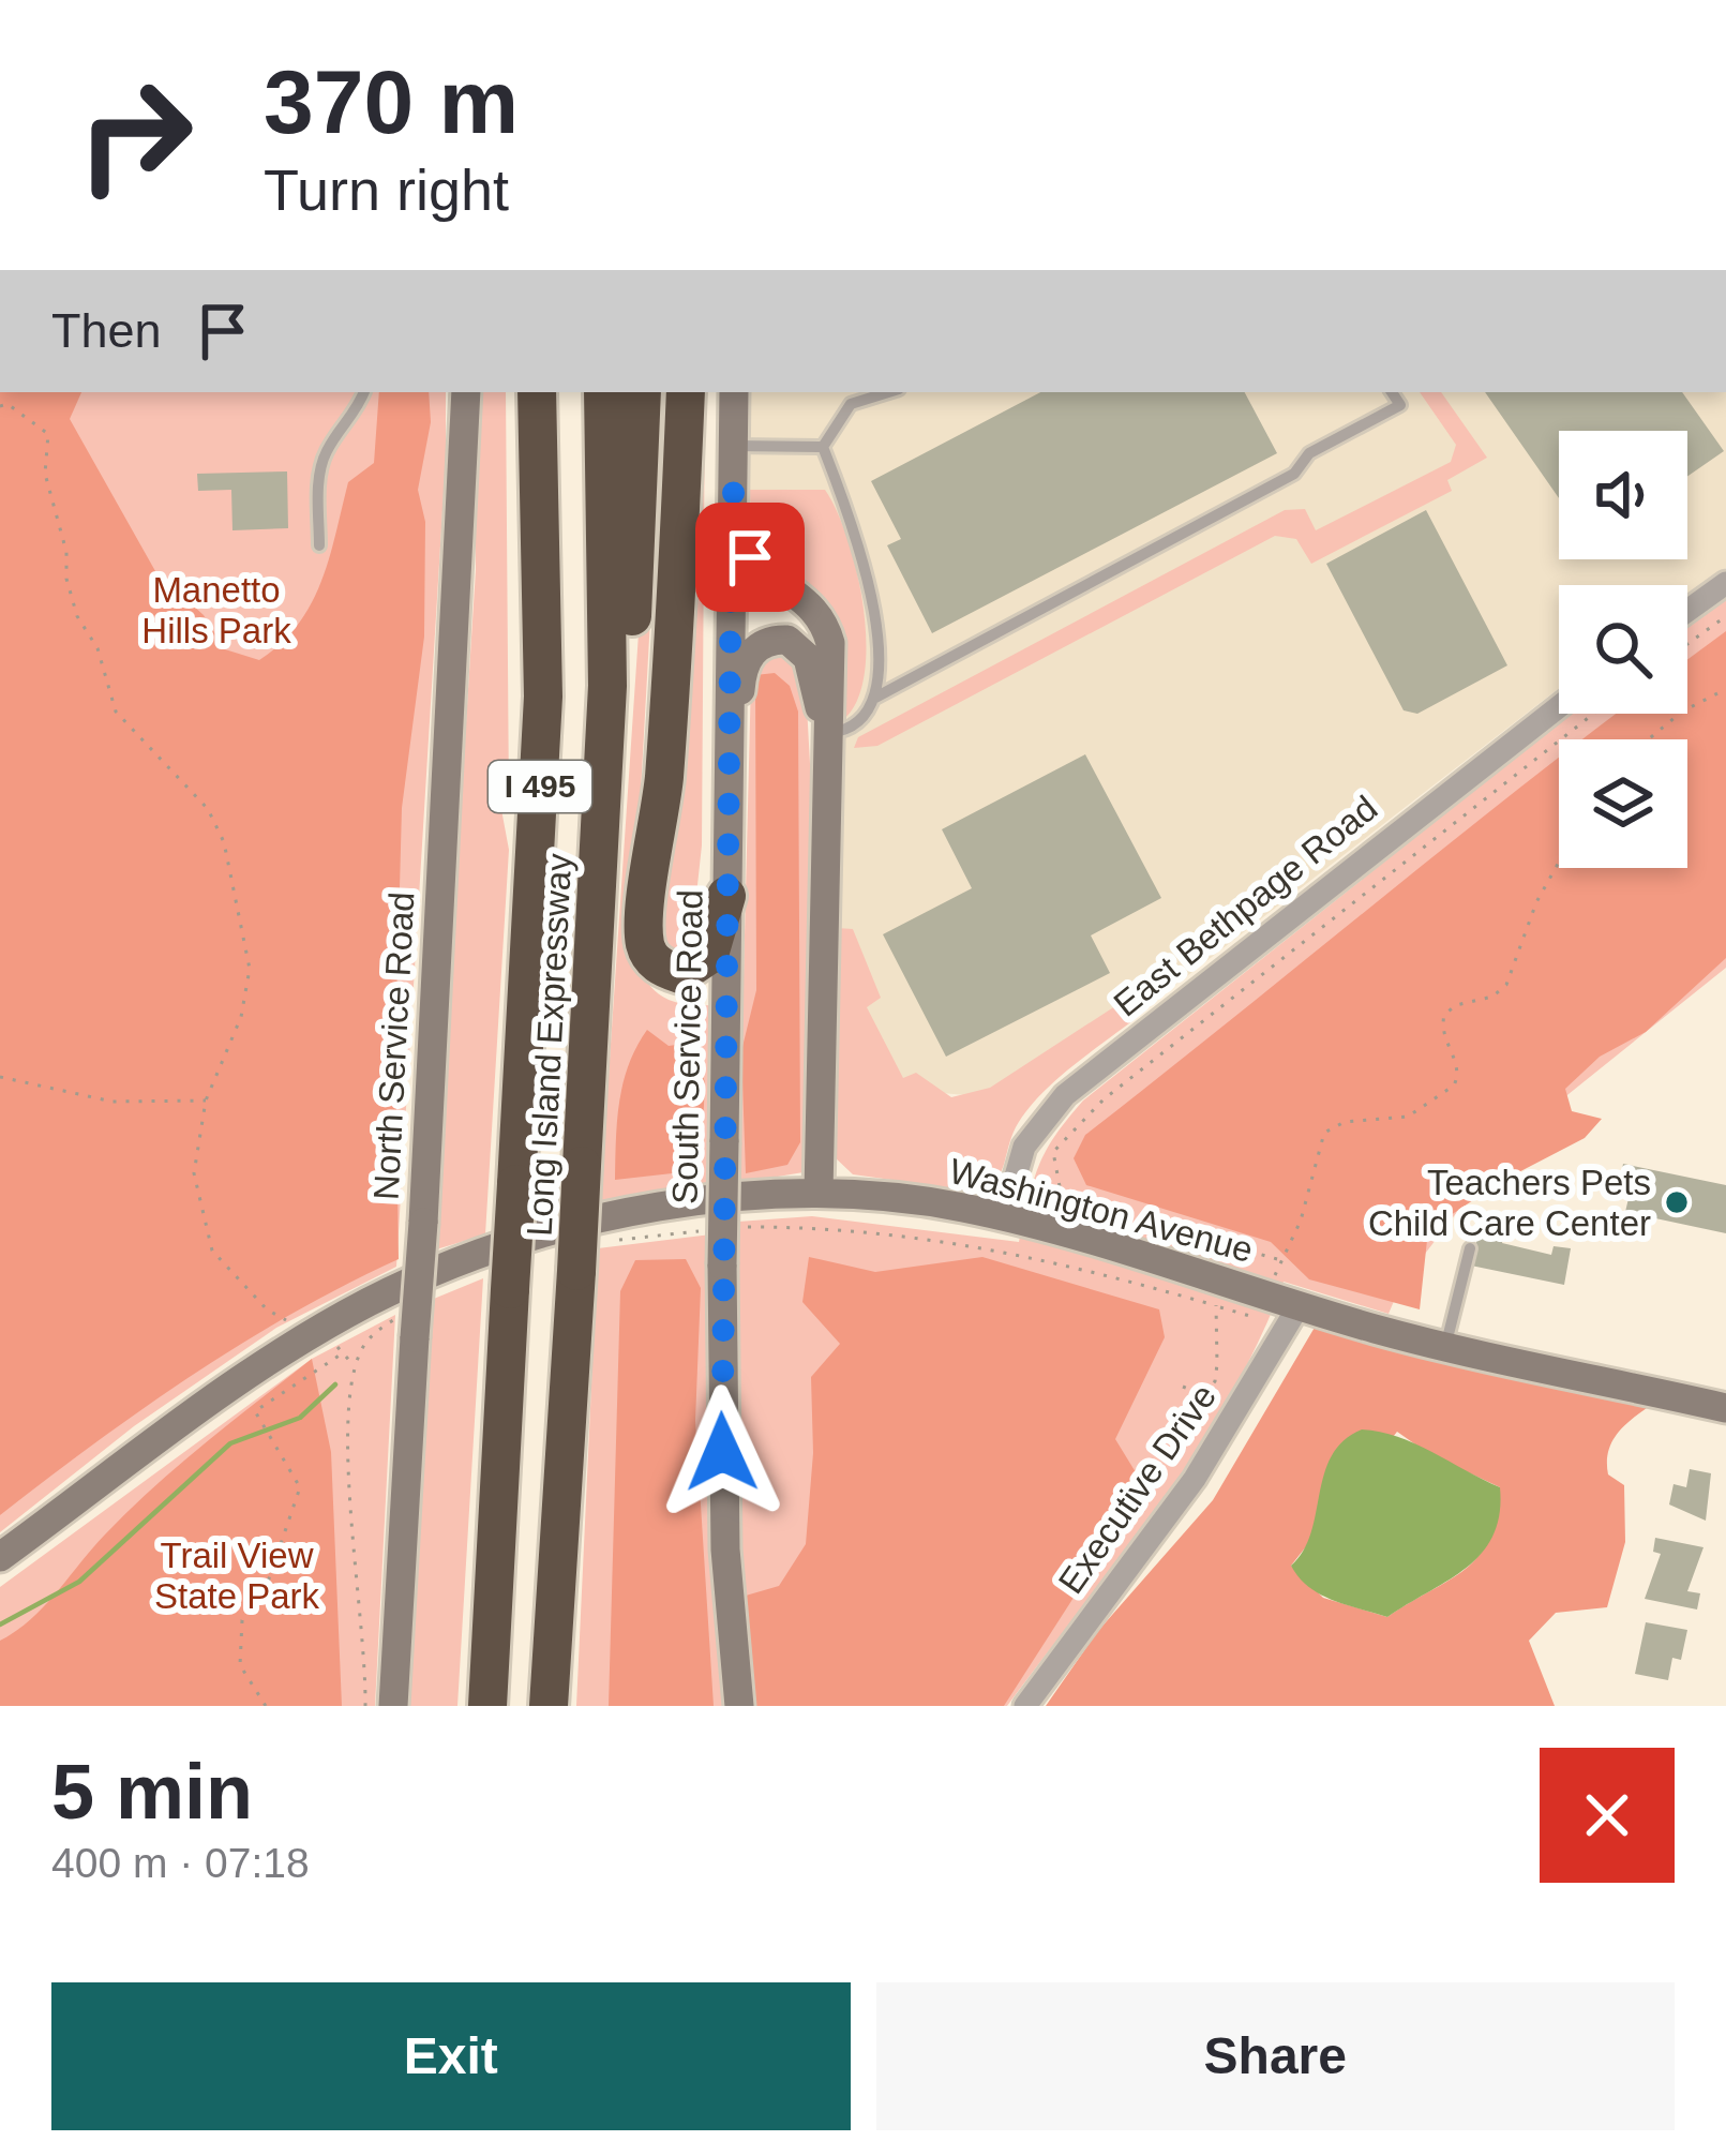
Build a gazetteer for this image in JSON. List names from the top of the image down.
{
  "streets": {
    "highway": ["I 495", "Long Island Expressway"],
    "main road": ["North Service Road", "South Service Road", "Washington Avenue"],
    "street": ["East Bethpage Road", "Executive Drive"]
  },
  "crossings": [
    ["East Bethpage Road", "Washington Avenue"],
    ["Washington Avenue", "Executive Drive"]
  ],
  "parks": ["Manetto Hills Park", "Trail View State Park"],
  "places": ["Teachers Pets Child Care Center"],
  "page": {
    "turn": ["370 m", "Turn right"],
    "then": "Then",
    "heading": ["5 min", "400 m · 07:18"],
    "buttons": ["Exit", "Share"]
  }
}
